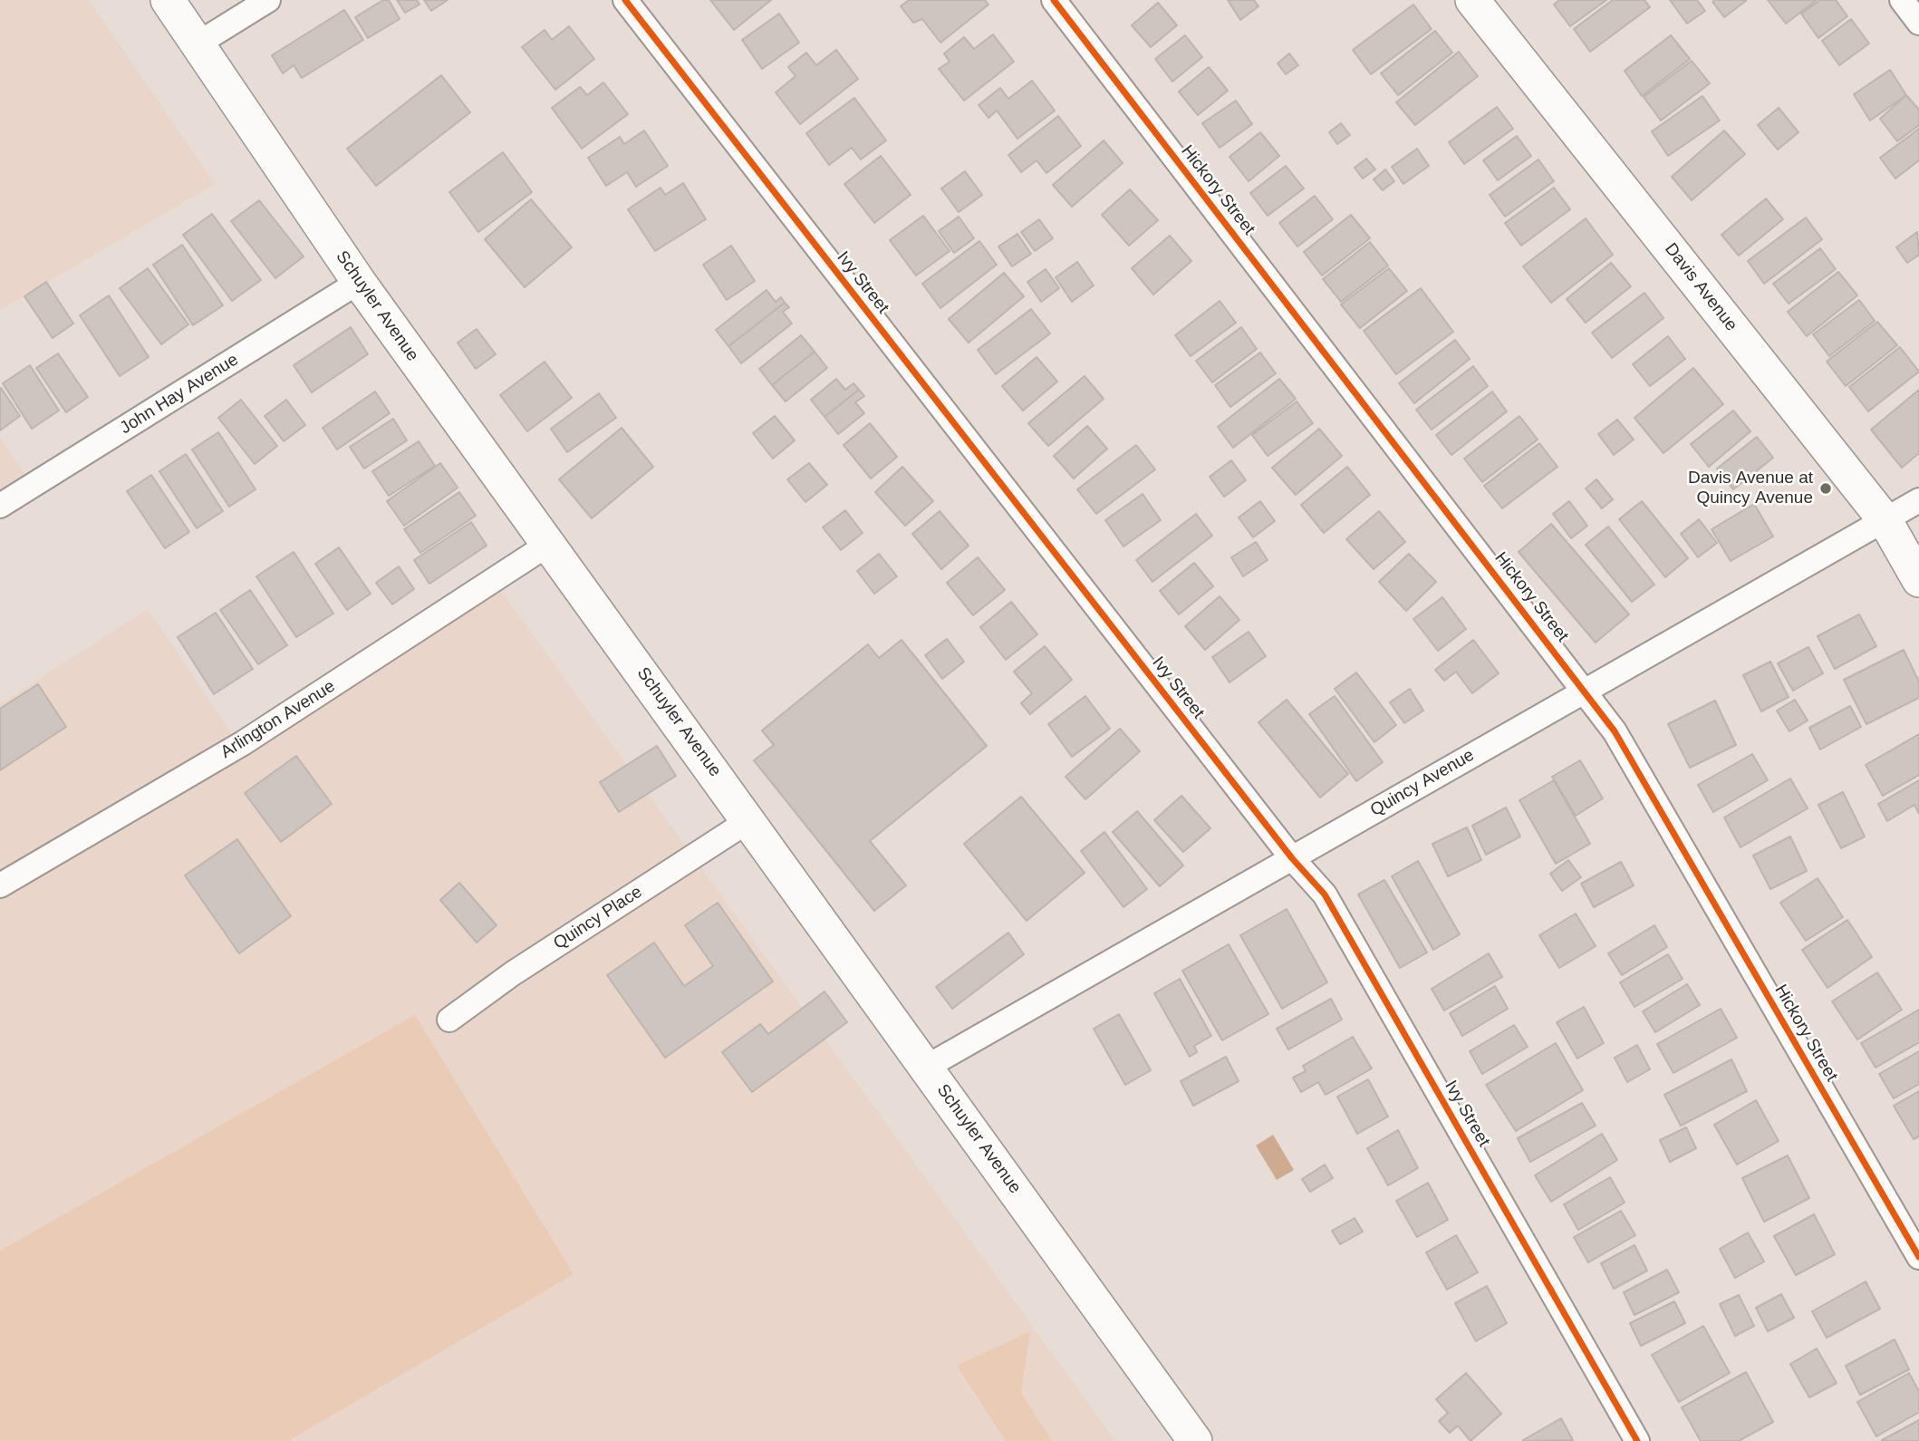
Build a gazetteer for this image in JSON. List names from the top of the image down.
{
  "streets": {
    "main road": ["Davis Avenue", "Schuyler Avenue"],
    "street": [
      "Hickory Street",
      "Ivy Street",
      "John Hay Avenue",
      "Arlington Avenue",
      "Quincy Avenue",
      "Quincy Place"
    ]
  },
  "crossings": [
    ["Hickory Street", "Quincy Avenue"],
    ["Ivy Street", "Quincy Avenue"],
    ["Davis Avenue", "Quincy Avenue"],
    ["Schuyler Avenue", "John Hay Avenue"],
    ["Schuyler Avenue", "Arlington Avenue"],
    ["Schuyler Avenue", "Quincy Avenue"],
    ["Schuyler Avenue", "Quincy Place"]
  ],
  "places": ["Davis Avenue at Quincy Avenue"]
}
